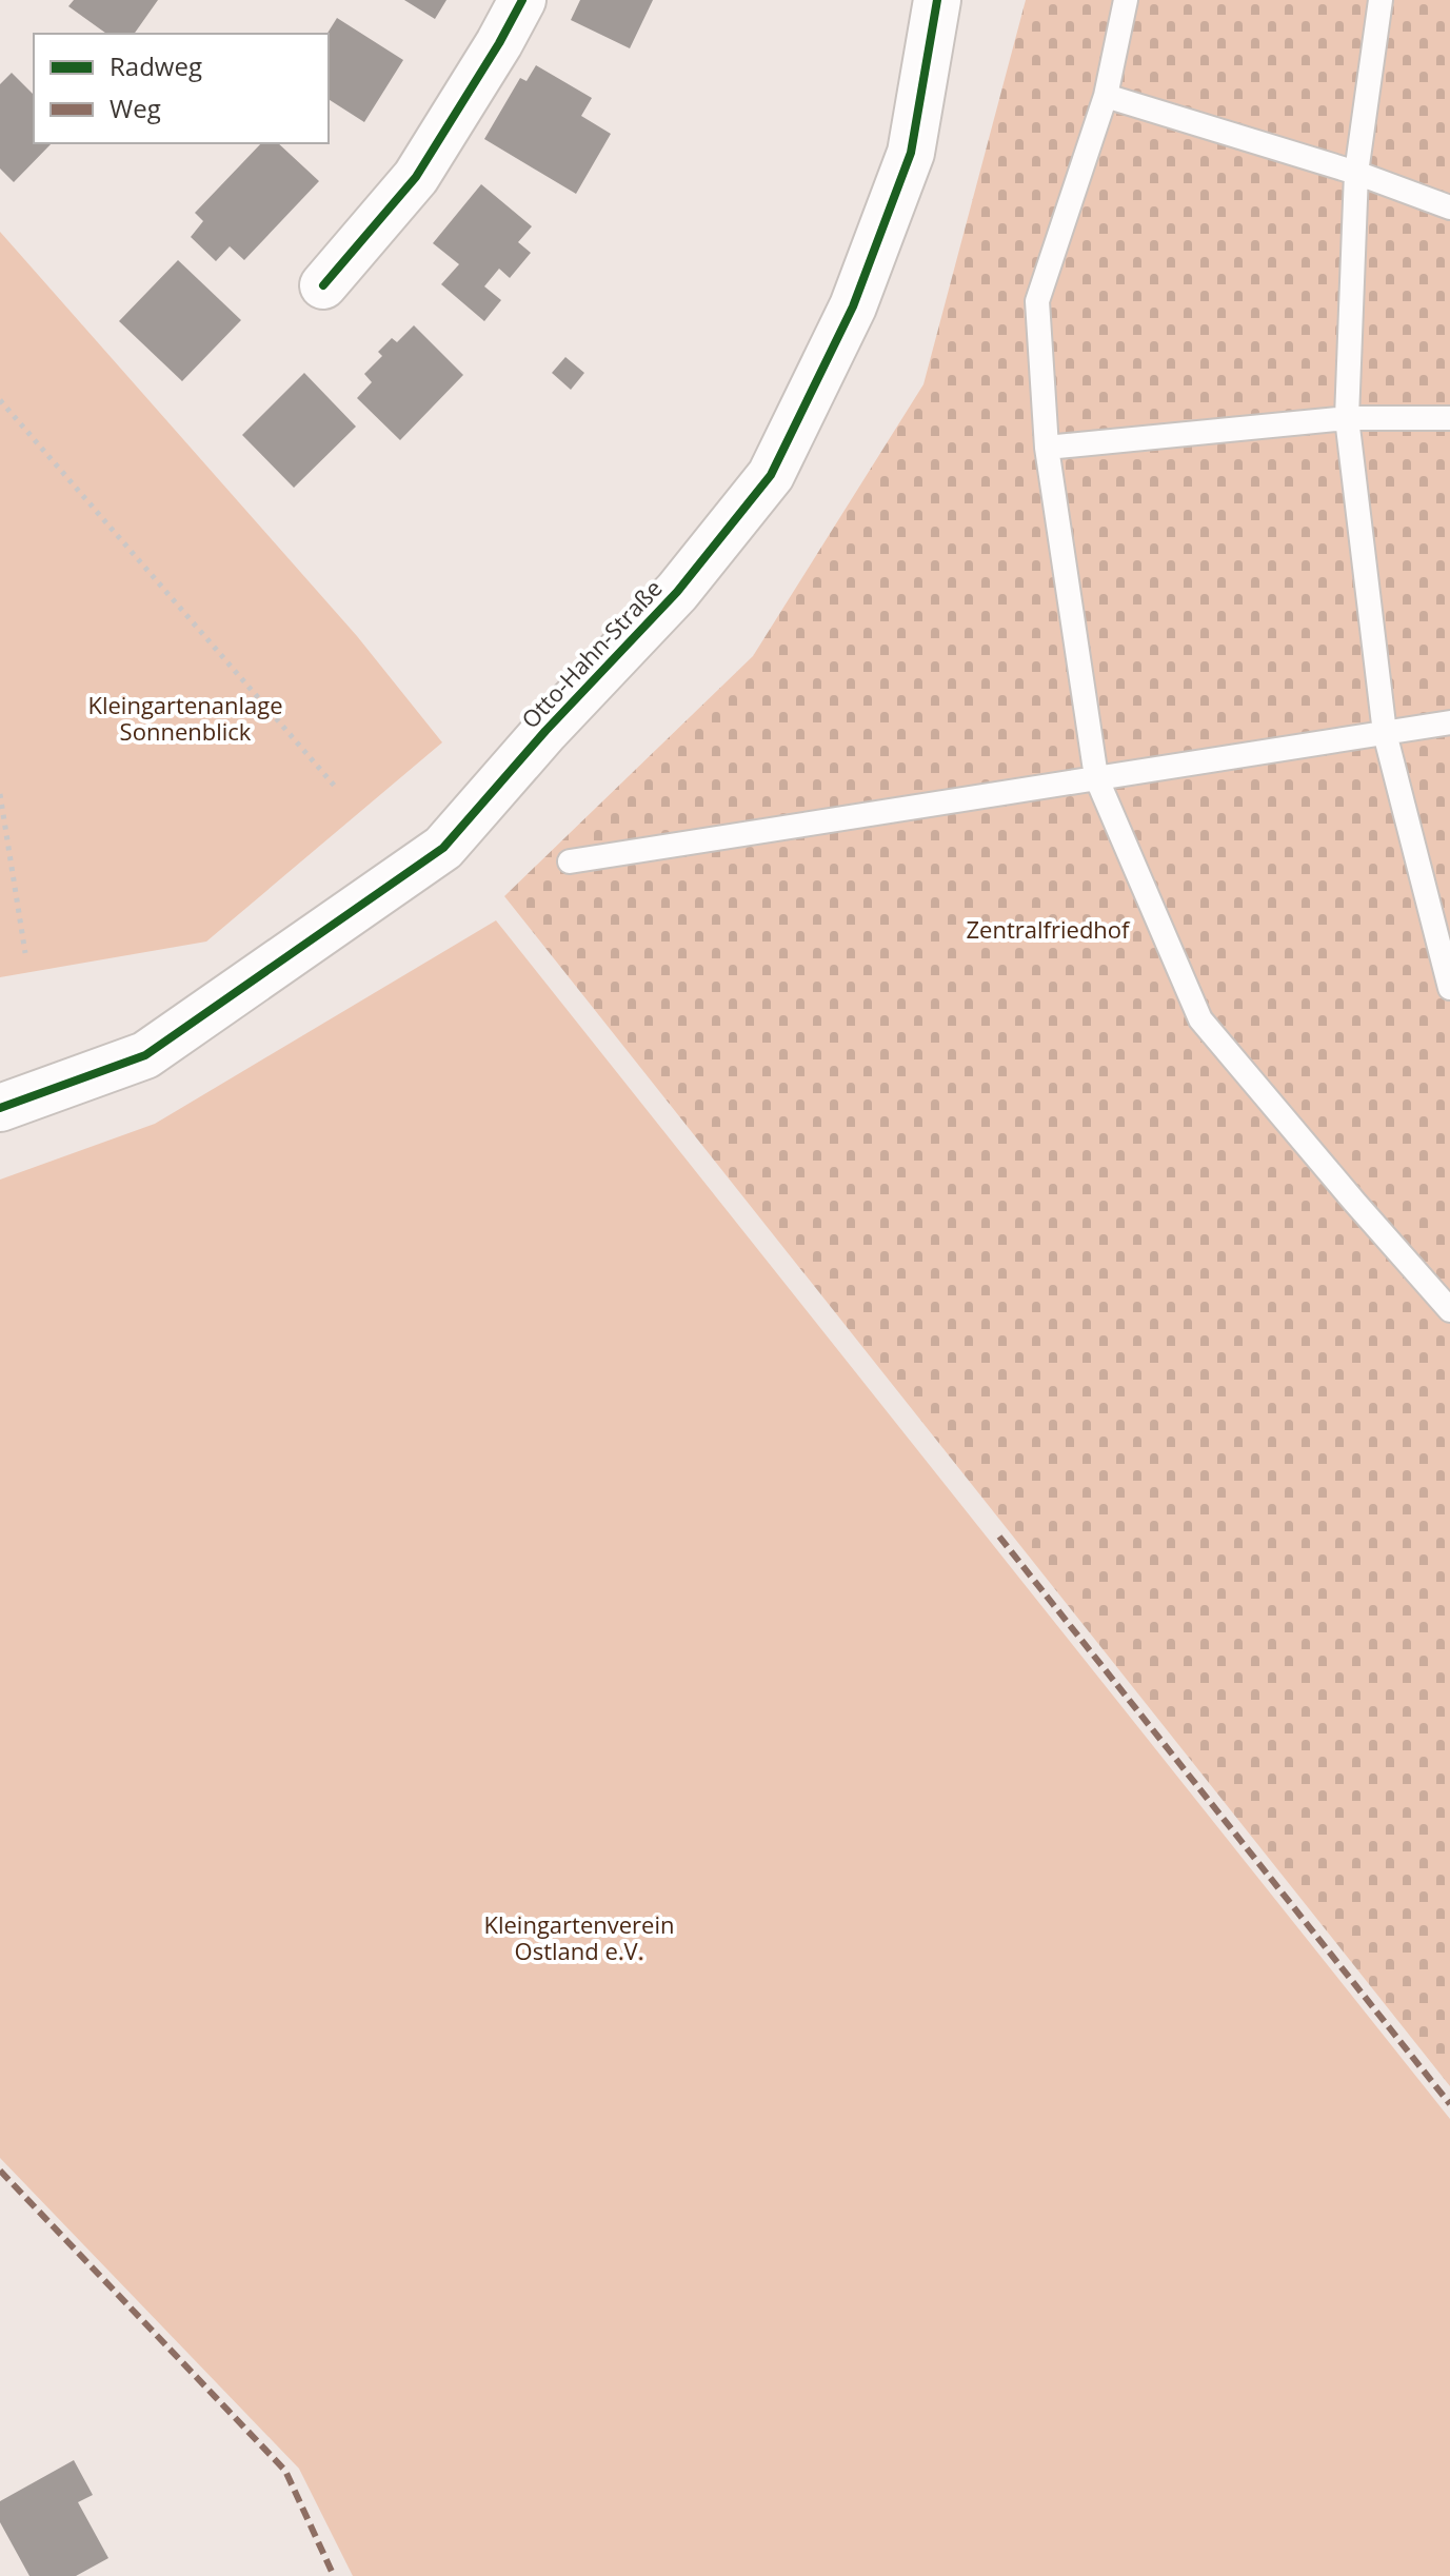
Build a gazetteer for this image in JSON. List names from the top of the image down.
{
  "streets": {
    "street": ["Otto-Hahn-Straße"]
  },
  "parks": ["Kleingartenanlage Sonnenblick", "Zentralfriedhof", "Kleingartenverein Ostland e.V."],
  "legend": ["Radweg", "Weg"]
}
